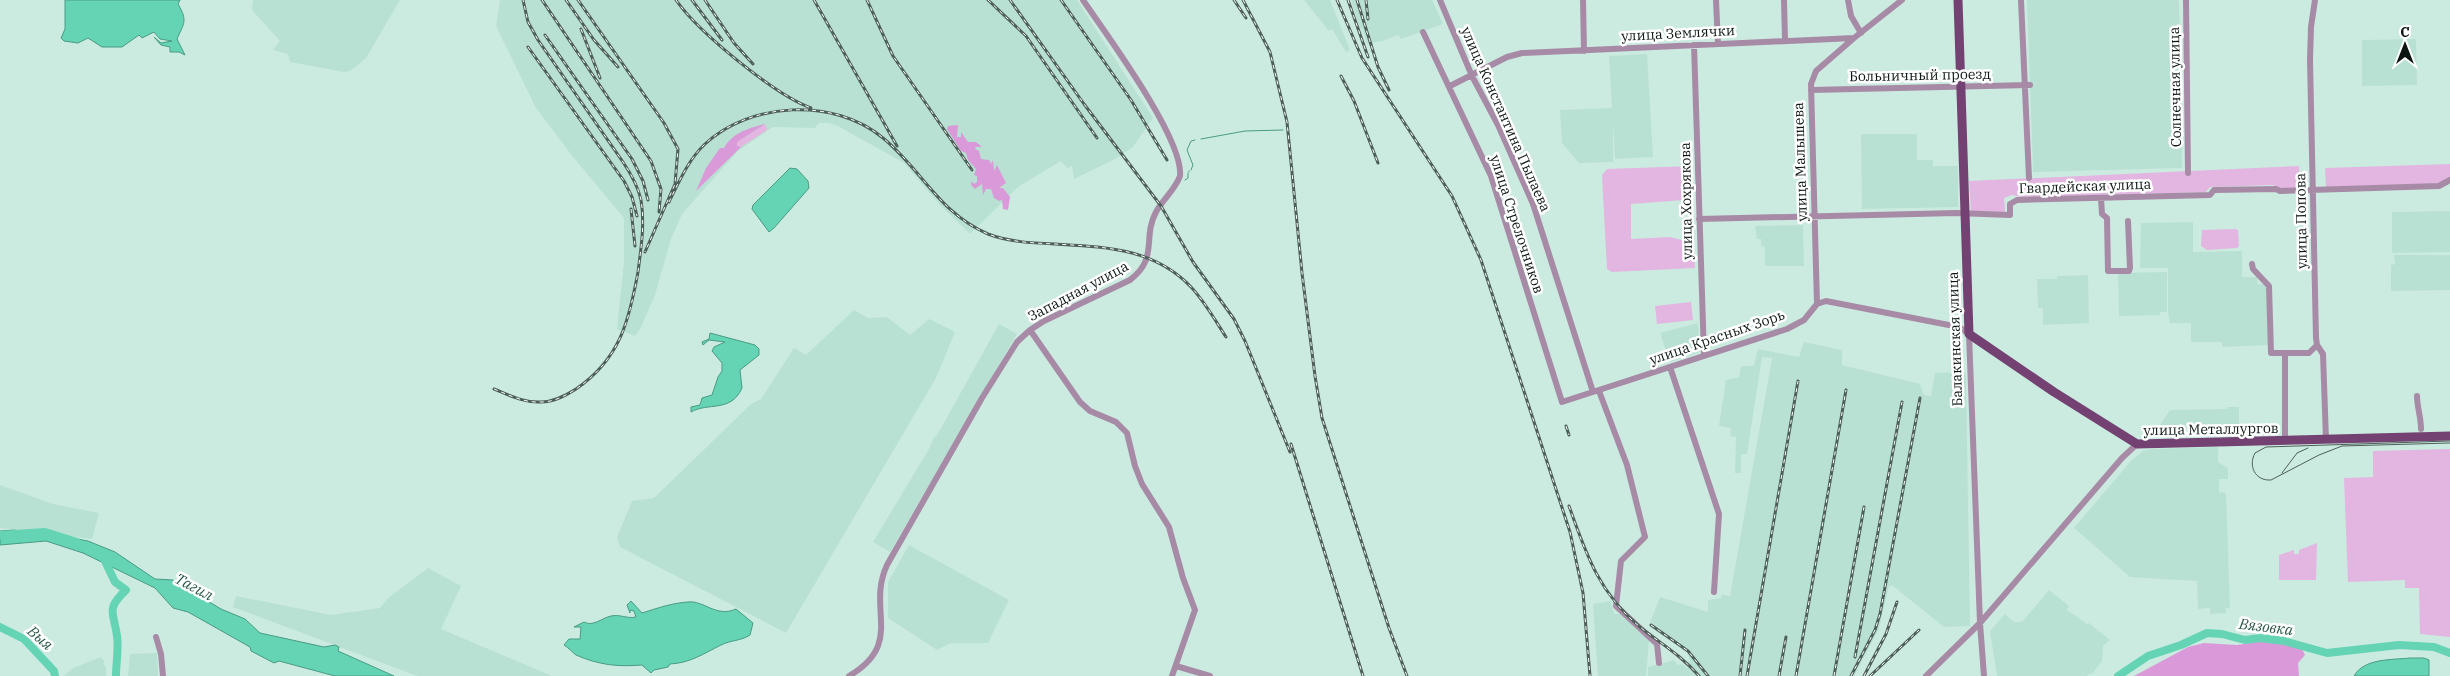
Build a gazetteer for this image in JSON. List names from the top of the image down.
{
  "streets": {
    "main road": ["Балакинская улица", "улица Металлургов"],
    "street": [
      "улица Землячки",
      "Больничный проезд",
      "Солнечная улица",
      "улица Константина Пылаева",
      "улица Малышева",
      "Гвардейская улица",
      "улица Хохрякова",
      "улица Попова",
      "улица Стрелочников",
      "Западная улица",
      "улица Красных Зорь"
    ]
  },
  "crossings": [
    ["улица Землячки", "улица Константина Пылаева"],
    ["улица Землячки", "улица Малышева"],
    ["улица Землячки", "улица Хохрякова"],
    ["улица Землячки", "улица Стрелочников"],
    ["Больничный проезд", "улица Малышева"],
    ["Больничный проезд", "Балакинская улица"],
    ["улица Константина Пылаева", "улица Красных Зорь"],
    ["улица Малышева", "Гвардейская улица"],
    ["улица Малышева", "улица Красных Зорь"],
    ["Гвардейская улица", "улица Хохрякова"],
    ["Гвардейская улица", "улица Попова"],
    ["Гвардейская улица", "Балакинская улица"],
    ["улица Хохрякова", "улица Красных Зорь"],
    ["улица Попова", "улица Металлургов"],
    ["улица Стрелочников", "улица Красных Зорь"],
    ["Балакинская улица", "улица Металлургов"]
  ],
  "water": ["Тагил", "Вязовка", "Выя"],
  "north": "top"
}
